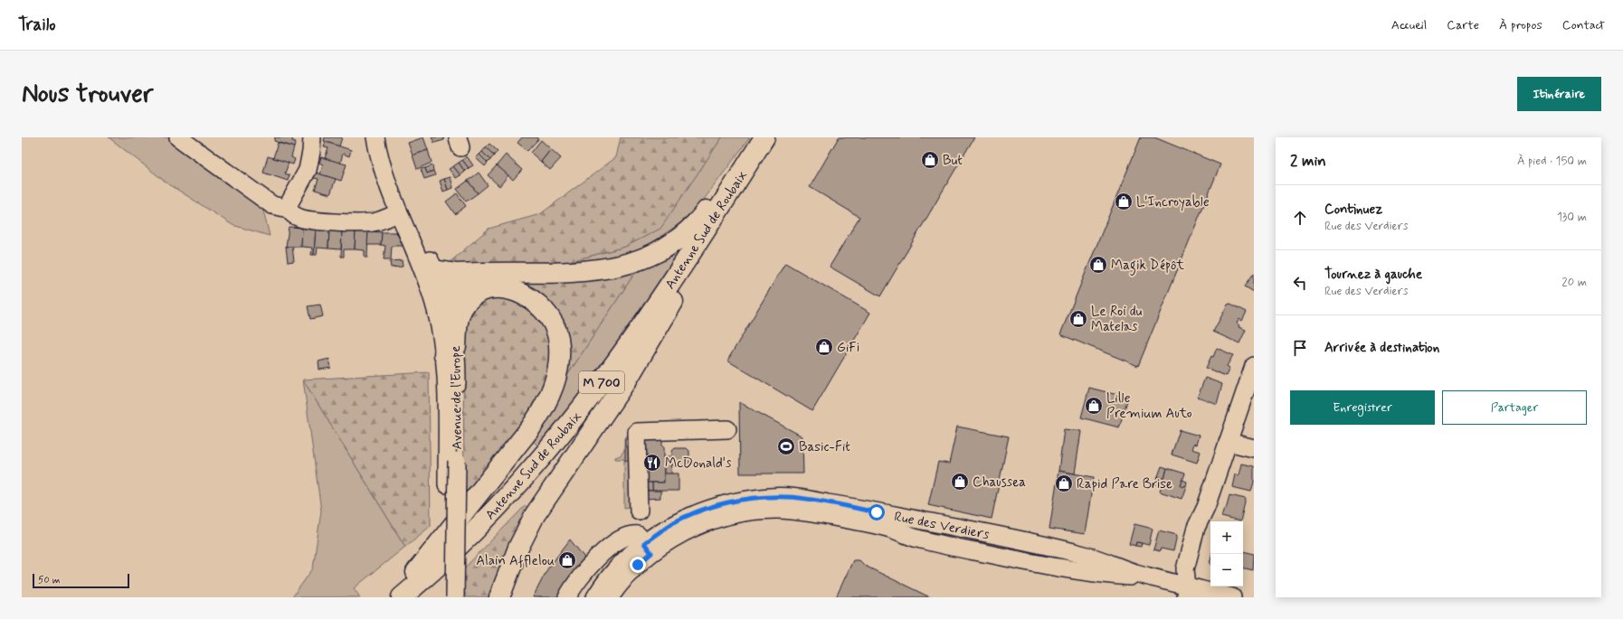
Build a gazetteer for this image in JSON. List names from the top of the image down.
{
  "streets": {
    "highway": ["Antenne Sud de Roubaix", "M 700"],
    "street": ["Avenue de l'Europe", "Rue des Verdiers"]
  },
  "places": {
    "shop": [
      "But",
      "L'Incroyable",
      "Magik Dépôt",
      "Le Roi du Matelas",
      "GiFi",
      "Lille Premium Auto",
      "Chaussea",
      "Rapid Pare Brise",
      "Alain Afflelou"
    ],
    "sports": ["Basic-Fit"],
    "restaurant": ["McDonald's"]
  },
  "scale_bar": "50 m",
  "page": {
    "header": "Trailo",
    "nav": [
      "Accueil",
      "Carte",
      "À propos",
      "Contact"
    ],
    "buttons": [
      "Itinéraire",
      ["Enregistrer", "Partager"]
    ],
    "title": "Nous trouver",
    "heading": ["2 min", "À pied · 150 m"],
    "list": [
      ["Continuez", "Rue des Verdiers", "130 m"],
      ["Tournez à gauche", "Rue des Verdiers", "20 m"],
      "Arrivée à destination"
    ],
    "map_buttons": ["+", "−"],
    "scale": "50 m"
  }
}
